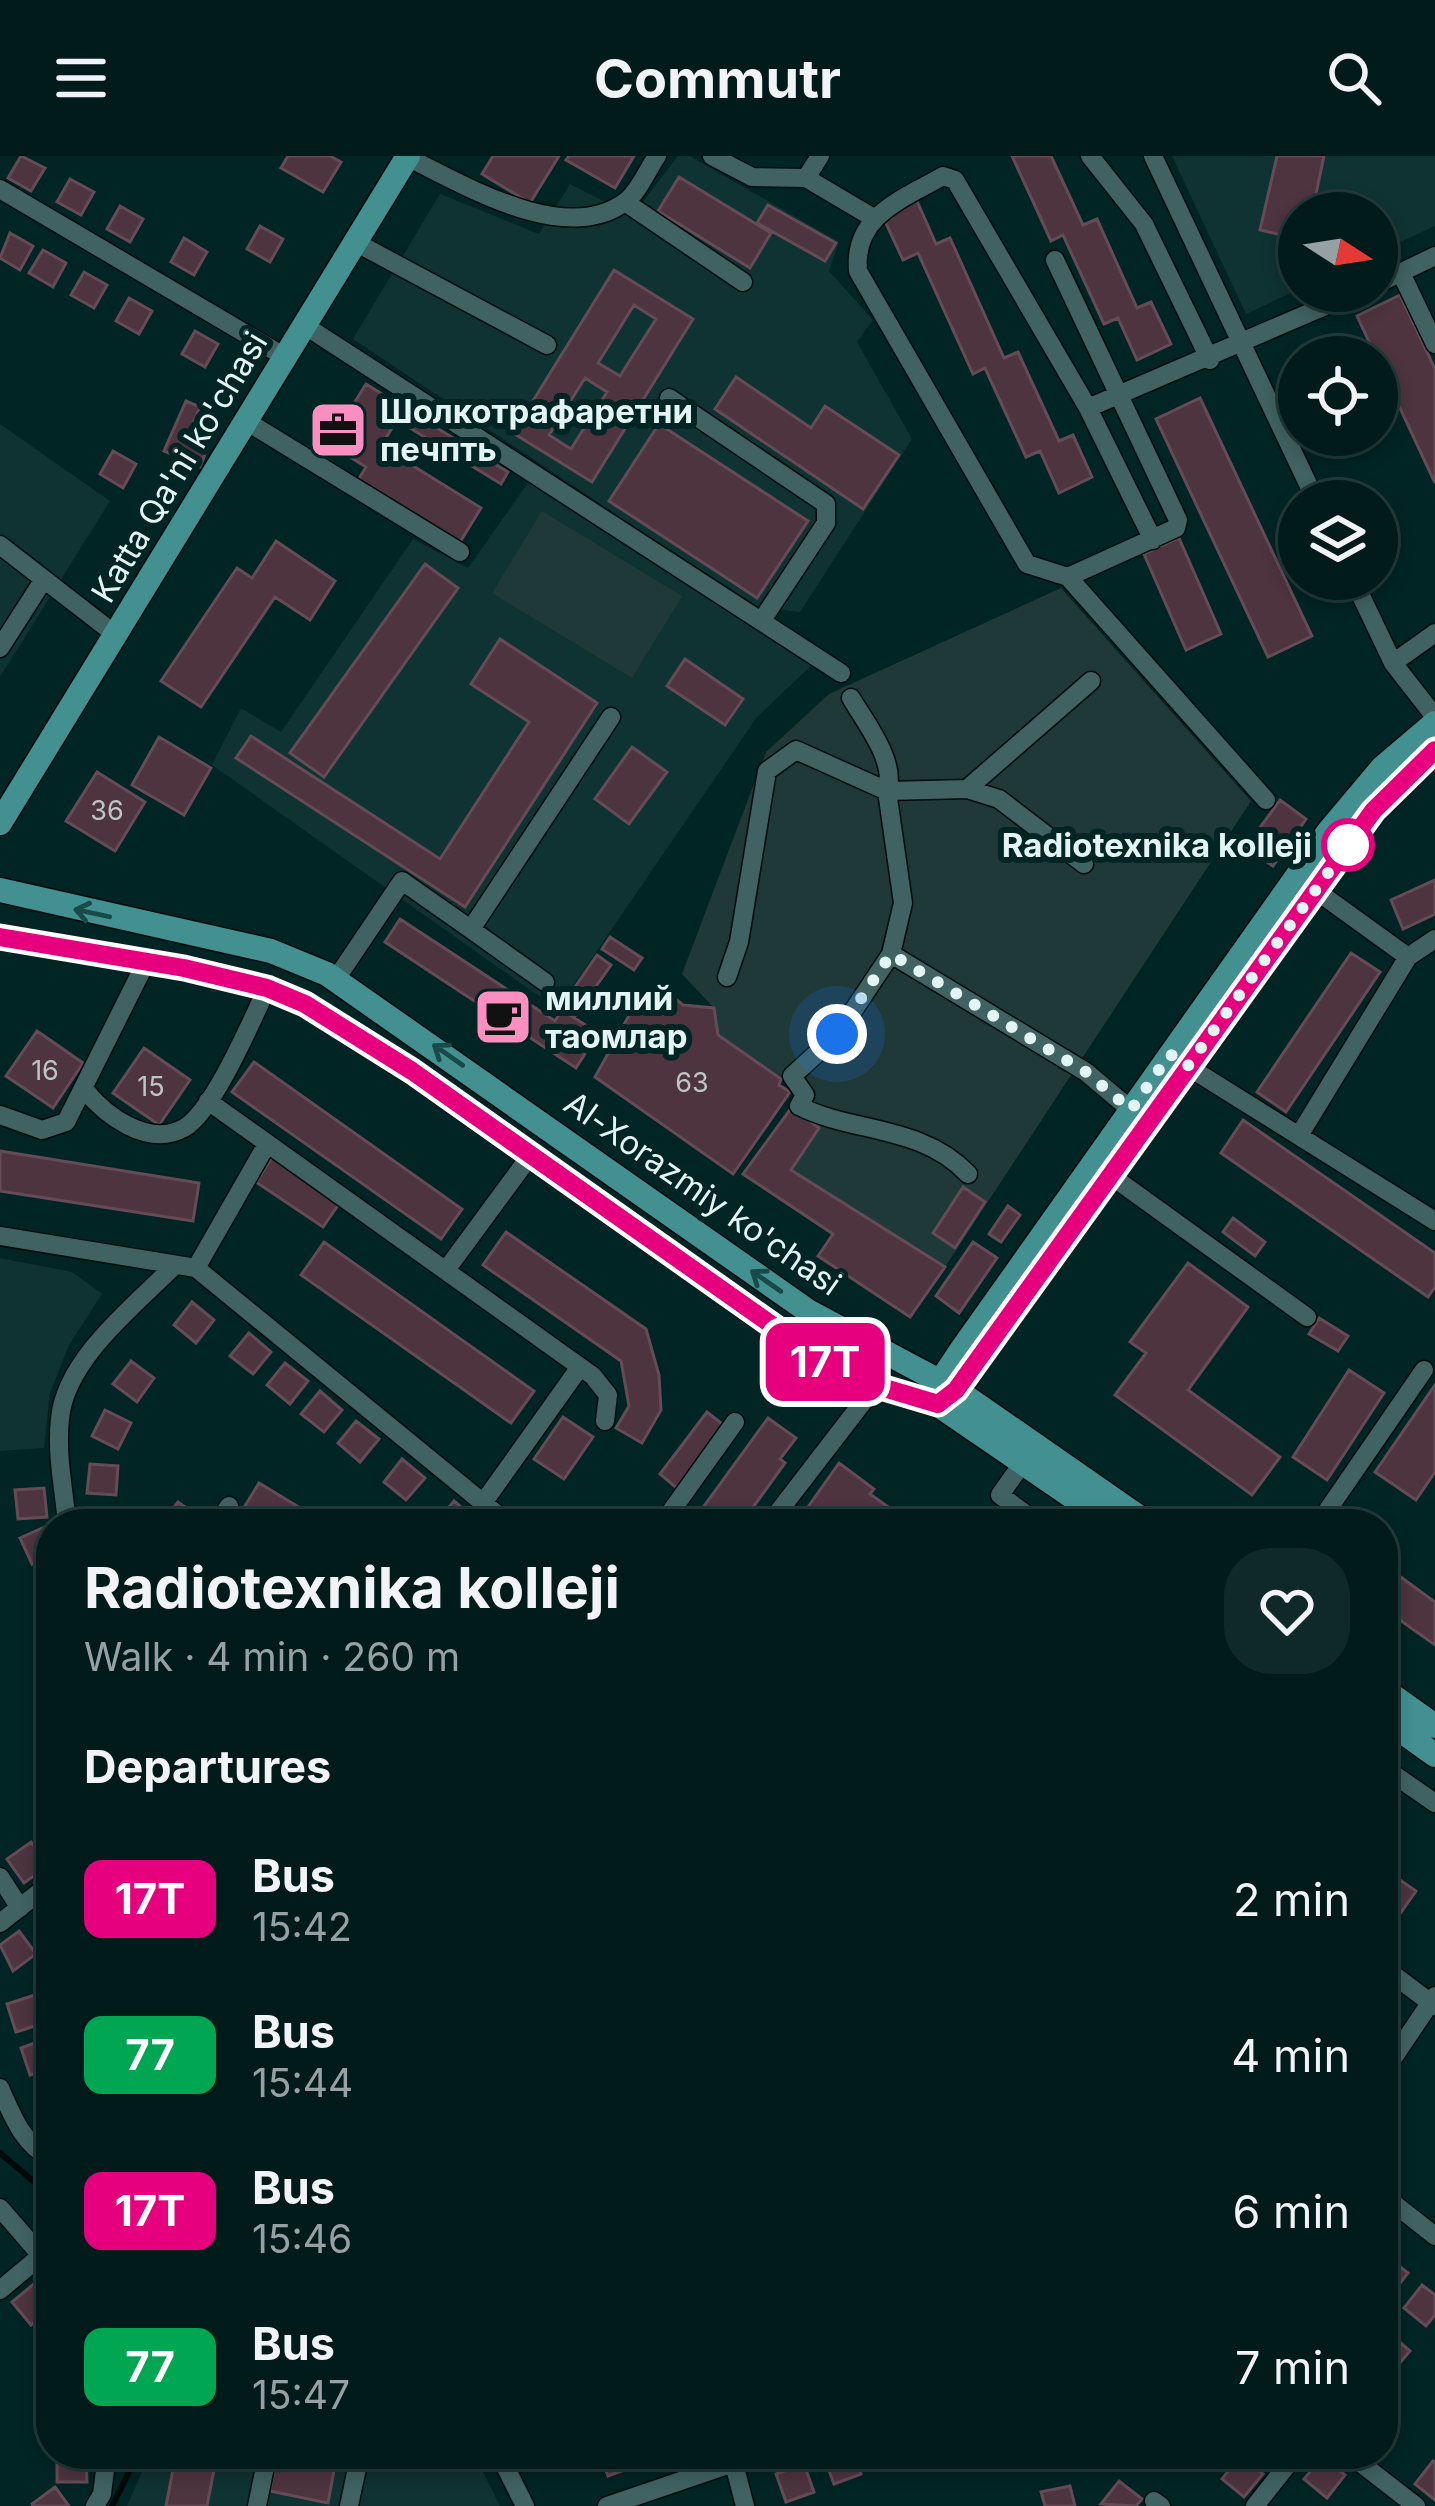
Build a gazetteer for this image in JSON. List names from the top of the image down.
{
  "streets": {
    "main road": ["Katta Qa'ni ko'chasi", "Al-Xorazmiy ko'chasi"]
  },
  "places": {
    "office": ["Шолкотрафаретни печпть"],
    "other": ["Radiotexnika kolleji"],
    "cafe": ["миллий таомлар"]
  },
  "lines": ["bus line 17T"],
  "house_numbers": [
    "36",
    "16",
    "63",
    "15"
  ],
  "north": "right",
  "page": {
    "header": "Commutr",
    "on_map": "17T",
    "heading": [
      ["Radiotexnika kolleji", "Walk · 4 min · 260 m"],
      "Departures"
    ],
    "list": [
      {
        "mark": "17T",
        "name": "Bus",
        "note": "15:42",
        "value": "2 min"
      },
      {
        "mark": "77",
        "name": "Bus",
        "note": "15:44",
        "value": "4 min"
      },
      {
        "mark": "17T",
        "name": "Bus",
        "note": "15:46",
        "value": "6 min"
      },
      {
        "mark": "77",
        "name": "Bus",
        "note": "15:47",
        "value": "7 min"
      }
    ]
  }
}
